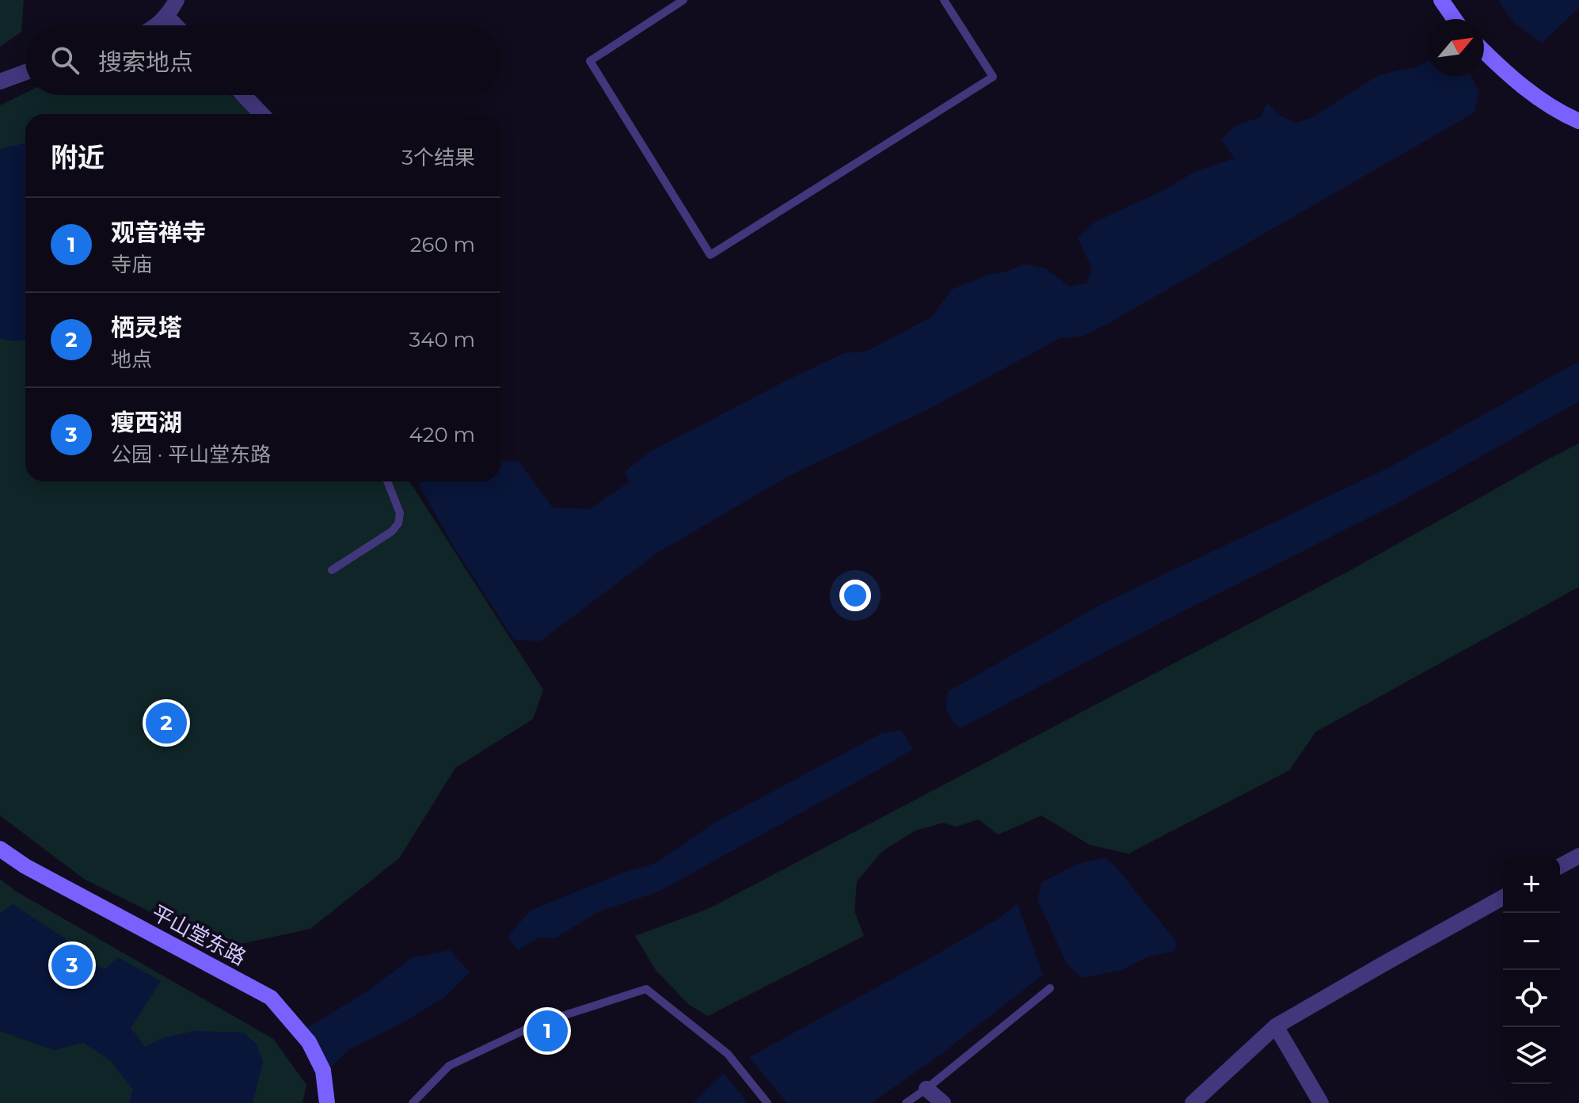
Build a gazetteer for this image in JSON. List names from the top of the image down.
{
  "streets": {
    "street": ["平山堂东路"]
  },
  "north": "top right",
  "page": {
    "search": "搜索地点",
    "heading": ["附近", "3个结果"],
    "list": [
      {
        "mark": "1",
        "name": "观音禅寺",
        "note": "寺庙",
        "value": "260 m"
      },
      {
        "mark": "2",
        "name": "栖灵塔",
        "note": "地点",
        "value": "340 m"
      },
      {
        "mark": "3",
        "name": "瘦西湖",
        "note": "公园 · 平山堂东路",
        "value": "420 m"
      }
    ],
    "pins": ["2", "3", "1"],
    "map_buttons": ["+", "−"]
  }
}
